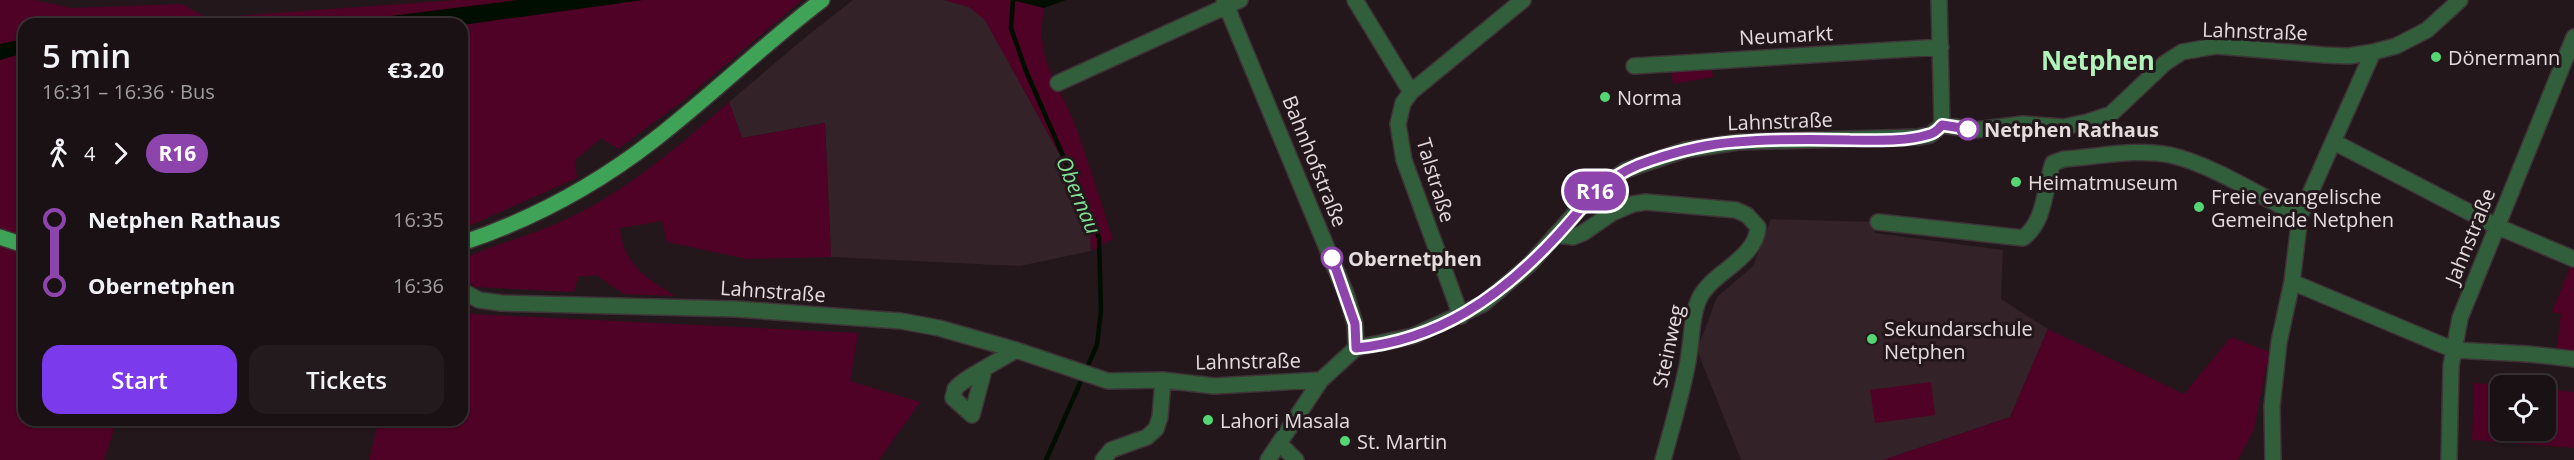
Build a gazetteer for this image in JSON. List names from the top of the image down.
{
  "streets": {
    "street": [
      "Lahnstraße",
      "Neumarkt",
      "Bahnhofstraße",
      "Talstraße",
      "Jahnstraße",
      "Steinweg"
    ]
  },
  "crossings": [
    ["Lahnstraße", "Bahnhofstraße"],
    ["Lahnstraße", "Talstraße"],
    ["Lahnstraße", "Steinweg"]
  ],
  "districts": ["Netphen"],
  "water": ["Obernau"],
  "places": [
    "Dönermann",
    "Norma",
    "Netphen Rathaus",
    "Heimatmuseum",
    "Freie evangelische Gemeinde Netphen",
    "Obernetphen",
    "Sekundarschule Netphen",
    "Lahori Masala",
    "St. Martin"
  ],
  "lines": ["bus line R16"],
  "page": {
    "on_map": "R16",
    "heading": ["5 min", "16:31 – 16:36 · Bus", "€3.20"],
    "legs": ["4", "R16"],
    "list": [
      {
        "name": "Netphen Rathaus",
        "value": "16:35"
      },
      {
        "name": "Obernetphen",
        "value": "16:36"
      }
    ],
    "buttons": ["Start", "Tickets"]
  }
}
